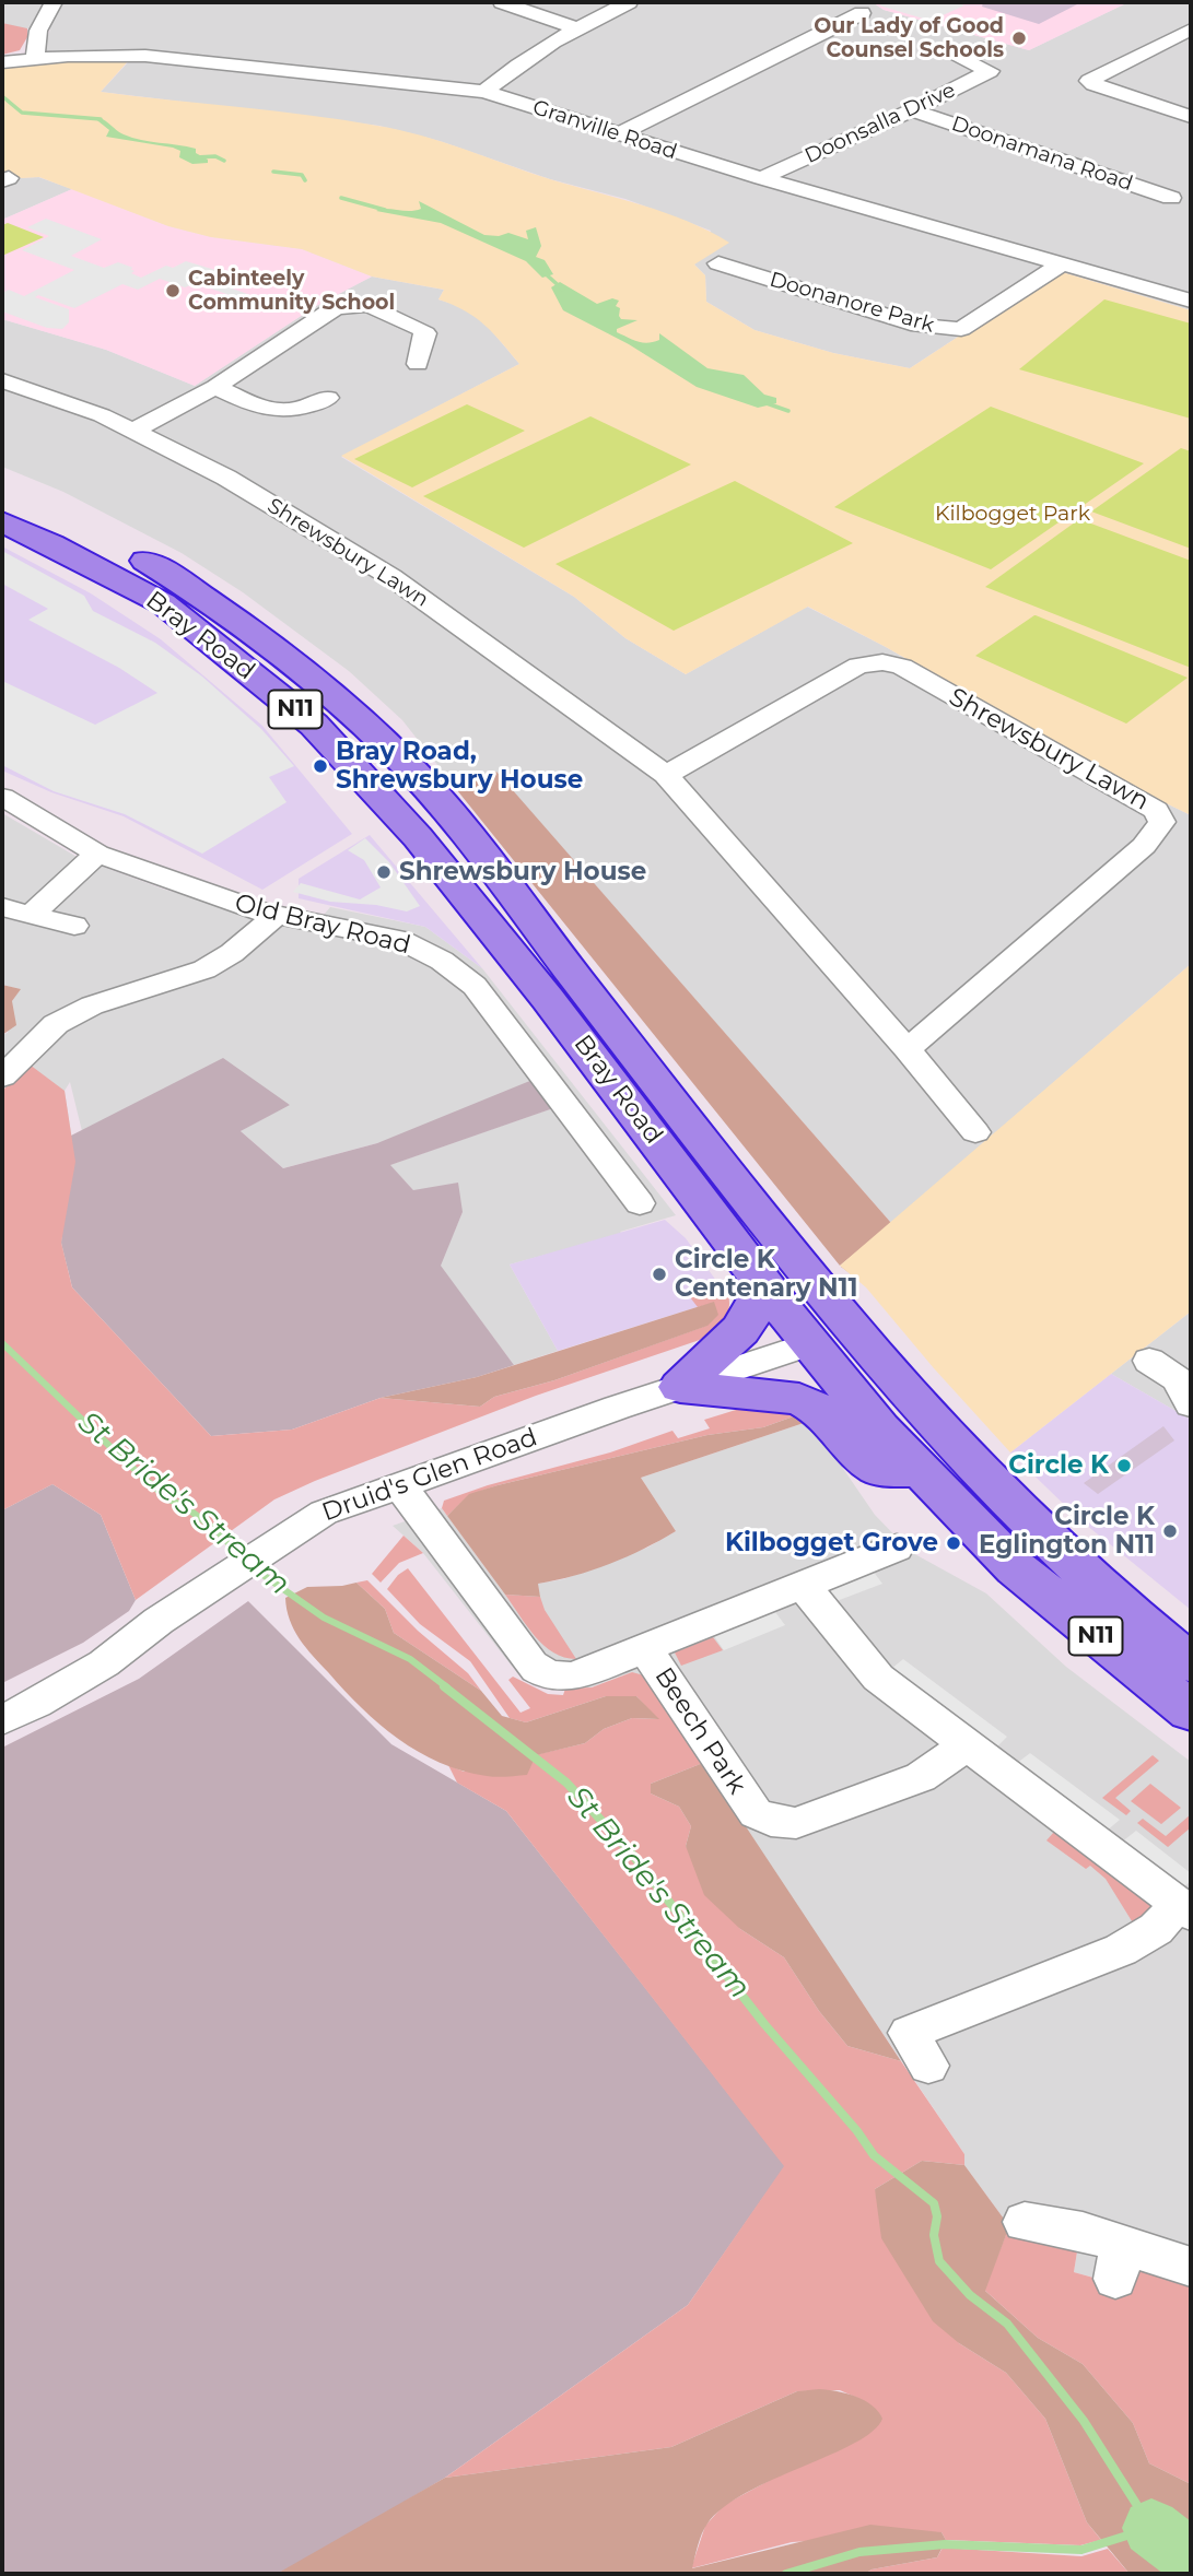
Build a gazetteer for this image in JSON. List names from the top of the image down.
{
  "streets": {
    "highway": ["Bray Road", "N11"],
    "street": [
      "Doonsalla Drive",
      "Granville Road",
      "Doonamana Road",
      "Doonanore Park",
      "Shrewsbury Lawn",
      "Old Bray Road",
      "Druid's Glen Road",
      "Beech Park"
    ]
  },
  "crossings": [
    ["Doonsalla Drive", "Granville Road"],
    ["Doonsalla Drive", "Doonamana Road"],
    ["Granville Road", "Doonanore Park"],
    ["Bray Road", "Druid's Glen Road"],
    ["Druid's Glen Road", "Beech Park"]
  ],
  "water": ["St Bride's Stream"],
  "parks": ["Kilbogget Park"],
  "places": [
    "Our Lady of Good Counsel Schools",
    "Cabinteely Community School",
    "Bray Road, Shrewsbury House",
    "Shrewsbury House",
    "Circle K Centenary N11",
    "Circle K",
    "Circle K Eglington N11",
    "Kilbogget Grove"
  ]
}
